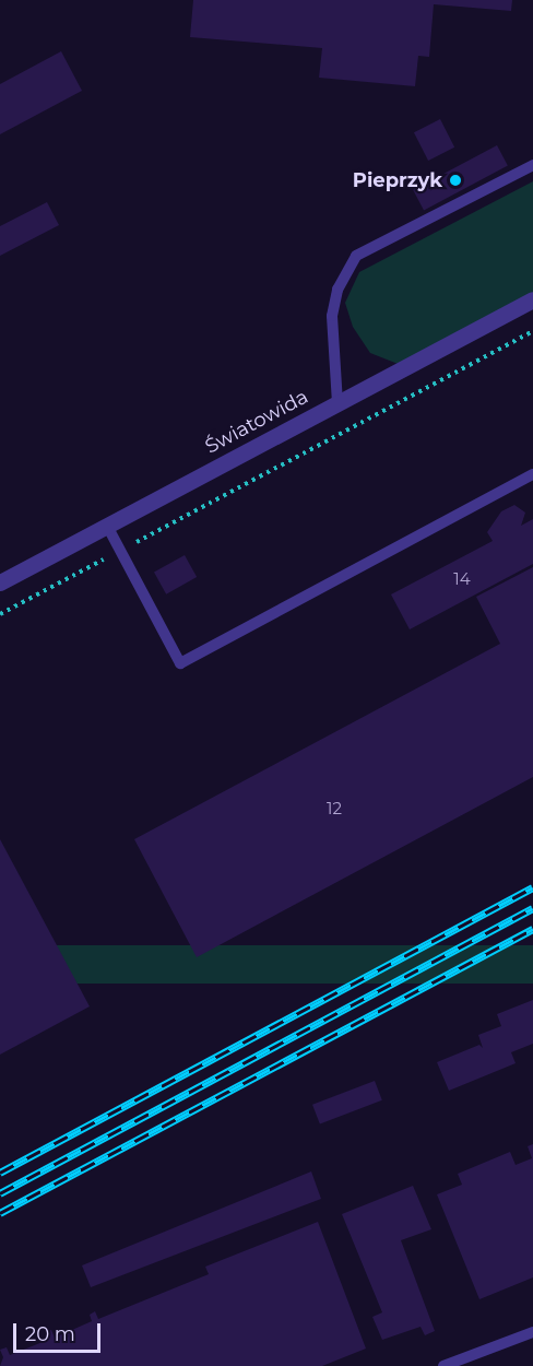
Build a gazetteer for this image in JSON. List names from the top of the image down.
{
  "streets": {
    "street": ["Światowida"]
  },
  "places": ["Pieprzyk"],
  "house_numbers": ["14", "12"],
  "scale_bar": "20 m"
}
